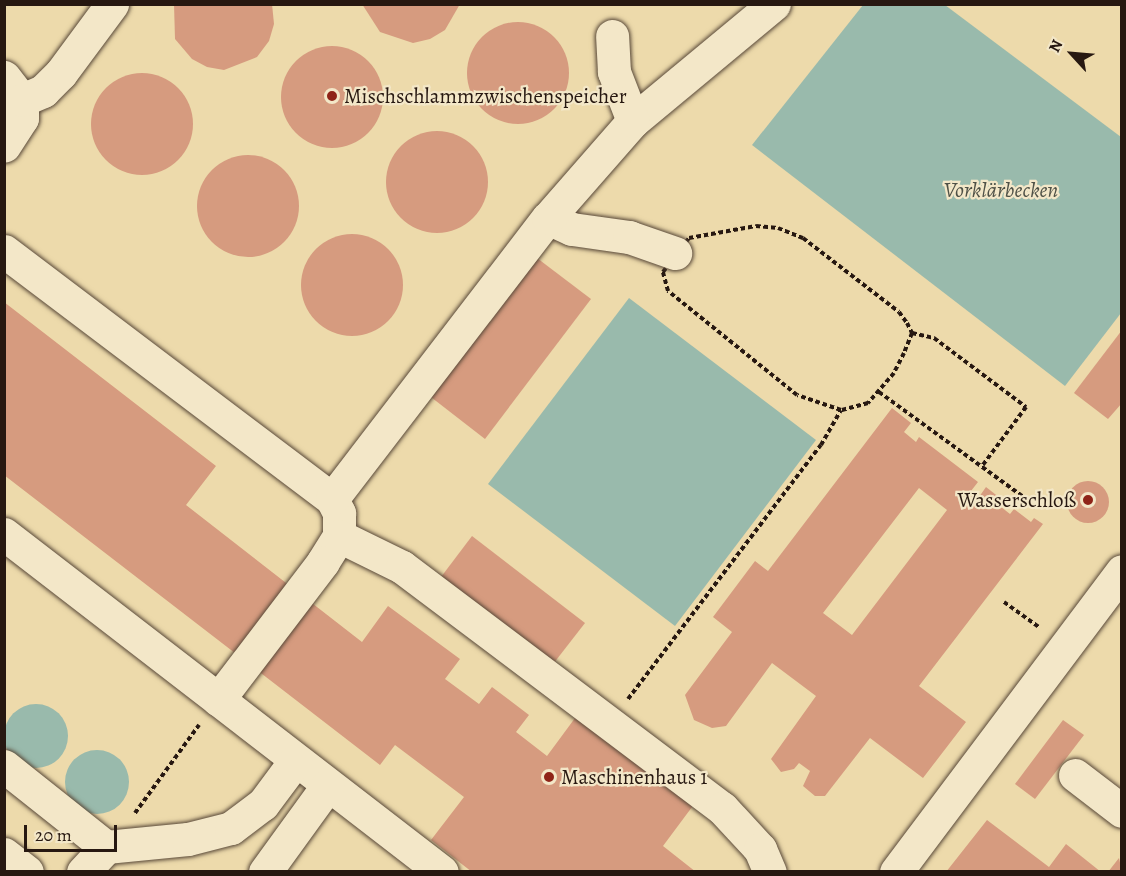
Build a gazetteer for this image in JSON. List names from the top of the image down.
{
  "water": ["Vorklärbecken"],
  "places": ["Mischschlammzwischenspeicher", "Wasserschloß", "Maschinenhaus 1"],
  "scale_bar": "20 m",
  "north": "top left"
}
